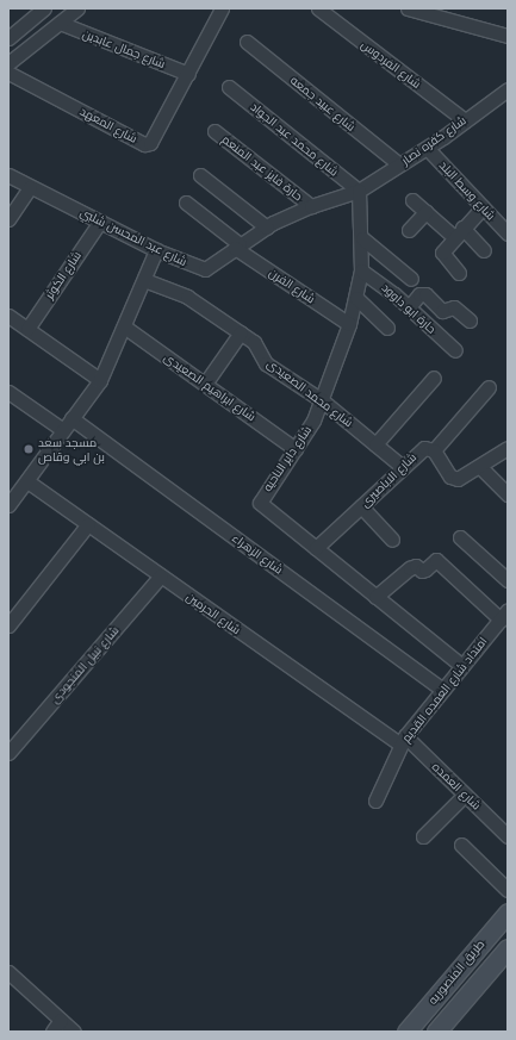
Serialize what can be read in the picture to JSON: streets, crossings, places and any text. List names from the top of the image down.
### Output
{
  "streets": {
    "main road": ["طريق المنصوريه"],
    "street": [
      "شارع جمال عابدين",
      "شارع الفردوس",
      "شارع عبيد جمعه",
      "شارع المعهد",
      "شارع محمد عبد الجواد",
      "شارع كفره نصار",
      "حارة فايز عبد المنعم",
      "شارع وسط البلد",
      "شارع عبد المحسن شلبي",
      "شارع الكوثر",
      "شارع الفرن",
      "حارة ابو داوود",
      "شارع ابراهيم الصعيدى",
      "شارع محمد الصعيدى",
      "شارع داير الناحيه",
      "شارع الاباصيرى",
      "شارع الزهراء",
      "شارع الحرمين",
      "شارع نبيل المنجودى",
      "امتداد شارع العمده القديم",
      "شارع العمده"
    ]
  },
  "crossings": [
    ["شارع جمال عابدين", "شارع المعهد"],
    ["شارع الفردوس", "شارع كفره نصار"],
    ["شارع عبيد جمعه", "شارع كفره نصار"],
    ["شارع محمد عبد الجواد", "شارع كفره نصار"],
    ["شارع محمد عبد الجواد", "شارع عبد المحسن شلبي"],
    ["شارع محمد عبد الجواد", "شارع داير الناحيه"],
    ["شارع كفره نصار", "شارع وسط البلد"],
    ["شارع كفره نصار", "شارع عبد المحسن شلبي"],
    ["شارع كفره نصار", "شارع داير الناحيه"],
    ["حارة فايز عبد المنعم", "شارع عبد المحسن شلبي"],
    ["شارع عبد المحسن شلبي", "شارع الكوثر"],
    ["شارع عبد المحسن شلبي", "شارع الفرن"],
    ["شارع عبد المحسن شلبي", "شارع داير الناحيه"],
    ["شارع الفرن", "شارع داير الناحيه"],
    ["حارة ابو داوود", "شارع داير الناحيه"],
    ["شارع ابراهيم الصعيدى", "شارع داير الناحيه"],
    ["شارع محمد الصعيدى", "شارع داير الناحيه"],
    ["شارع محمد الصعيدى", "شارع الاباصيرى"],
    ["شارع داير الناحيه", "شارع الاباصيرى"],
    ["شارع داير الناحيه", "امتداد شارع العمده القديم"],
    ["شارع الزهراء", "امتداد شارع العمده القديم"],
    ["شارع الحرمين", "شارع نبيل المنجودى"],
    ["شارع الحرمين", "امتداد شارع العمده القديم"],
    ["شارع الحرمين", "شارع العمده"],
    ["امتداد شارع العمده القديم", "شارع العمده"]
  ],
  "places": ["مسجد سعد بن ابي وقاص"]
}
